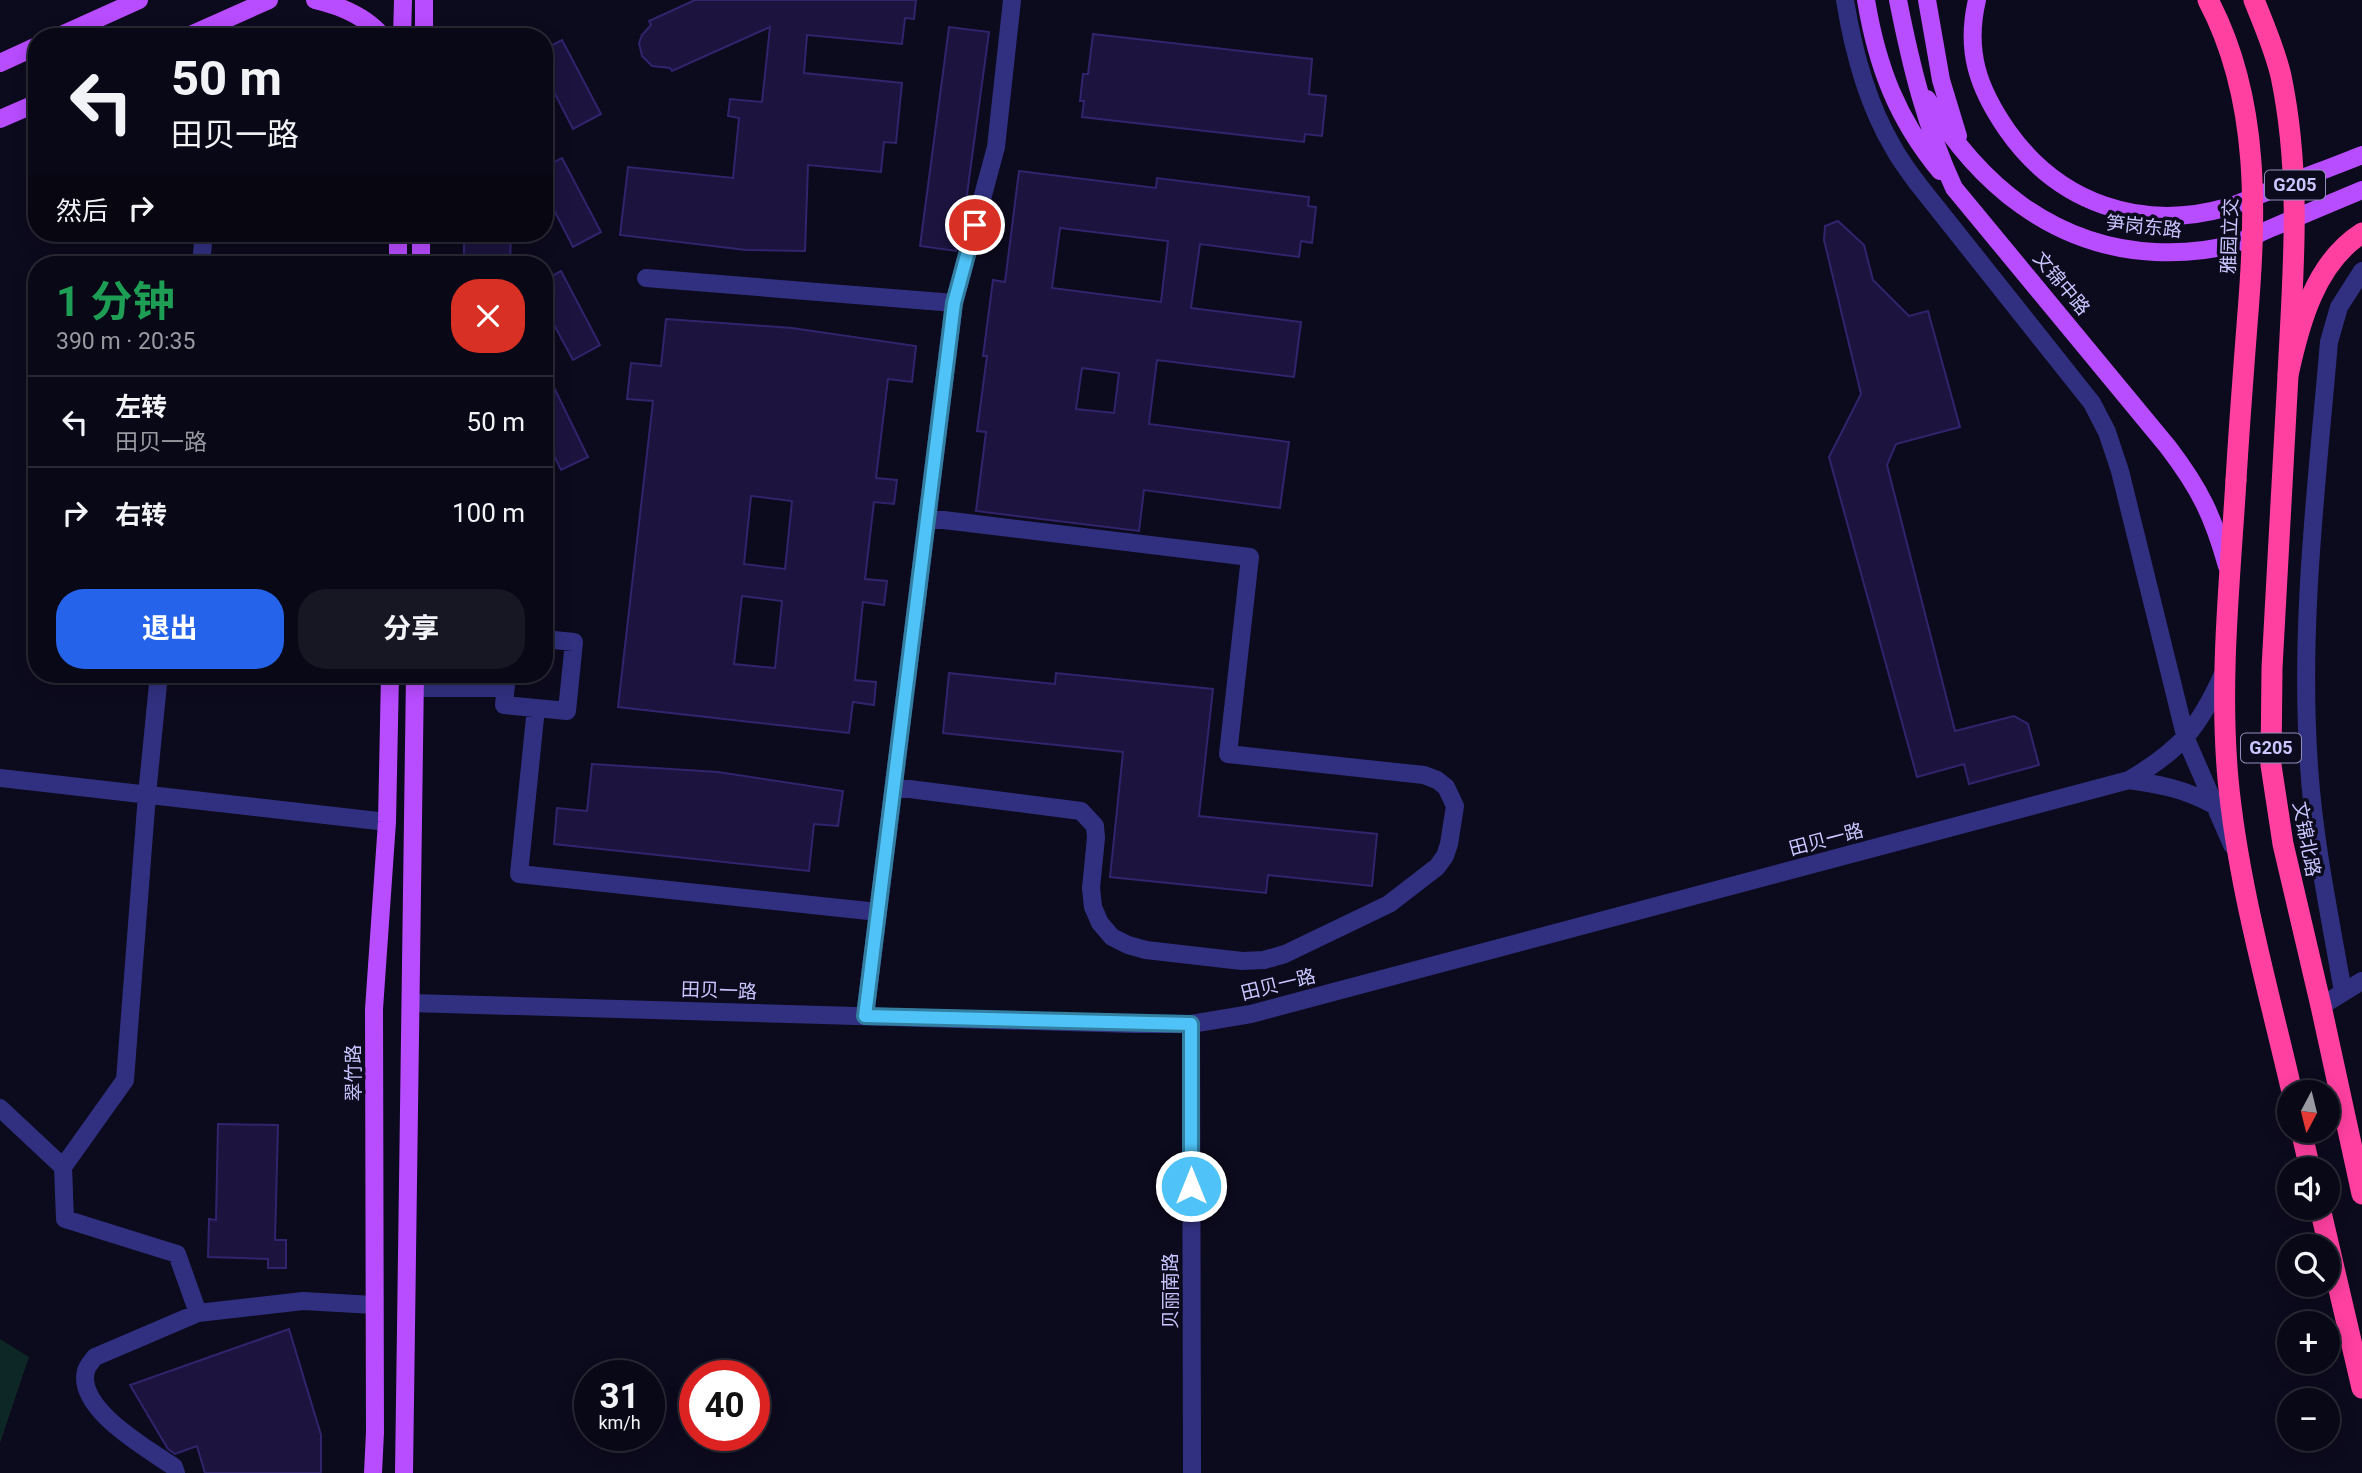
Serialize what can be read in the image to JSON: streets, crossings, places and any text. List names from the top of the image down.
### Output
{
  "streets": {
    "highway": ["G205", "雅园立交", "文锦北路"],
    "main road": ["笋岗东路", "文锦中路", "翠竹路"],
    "street": ["田贝一路", "贝丽南路"]
  },
  "crossings": [
    ["G205", "雅园立交"],
    ["G205", "文锦中路"],
    ["G205", "田贝一路"],
    ["G205", "文锦北路"],
    ["笋岗东路", "文锦中路"],
    ["雅园立交", "文锦中路"],
    ["田贝一路", "贝丽南路"]
  ],
  "north": "bottom",
  "page": {
    "turn": ["50 m", "田贝一路"],
    "then": "然后",
    "heading": ["1 分钟", "390 m · 20:35"],
    "list": [
      {
        "name": "左转",
        "note": "田贝一路",
        "value": "50 m"
      },
      {
        "name": "右转",
        "value": "100 m"
      }
    ],
    "buttons": ["退出", "分享"],
    "map_buttons": ["+", "−"],
    "speed": "31 km/h",
    "limit": "40"
  }
}
